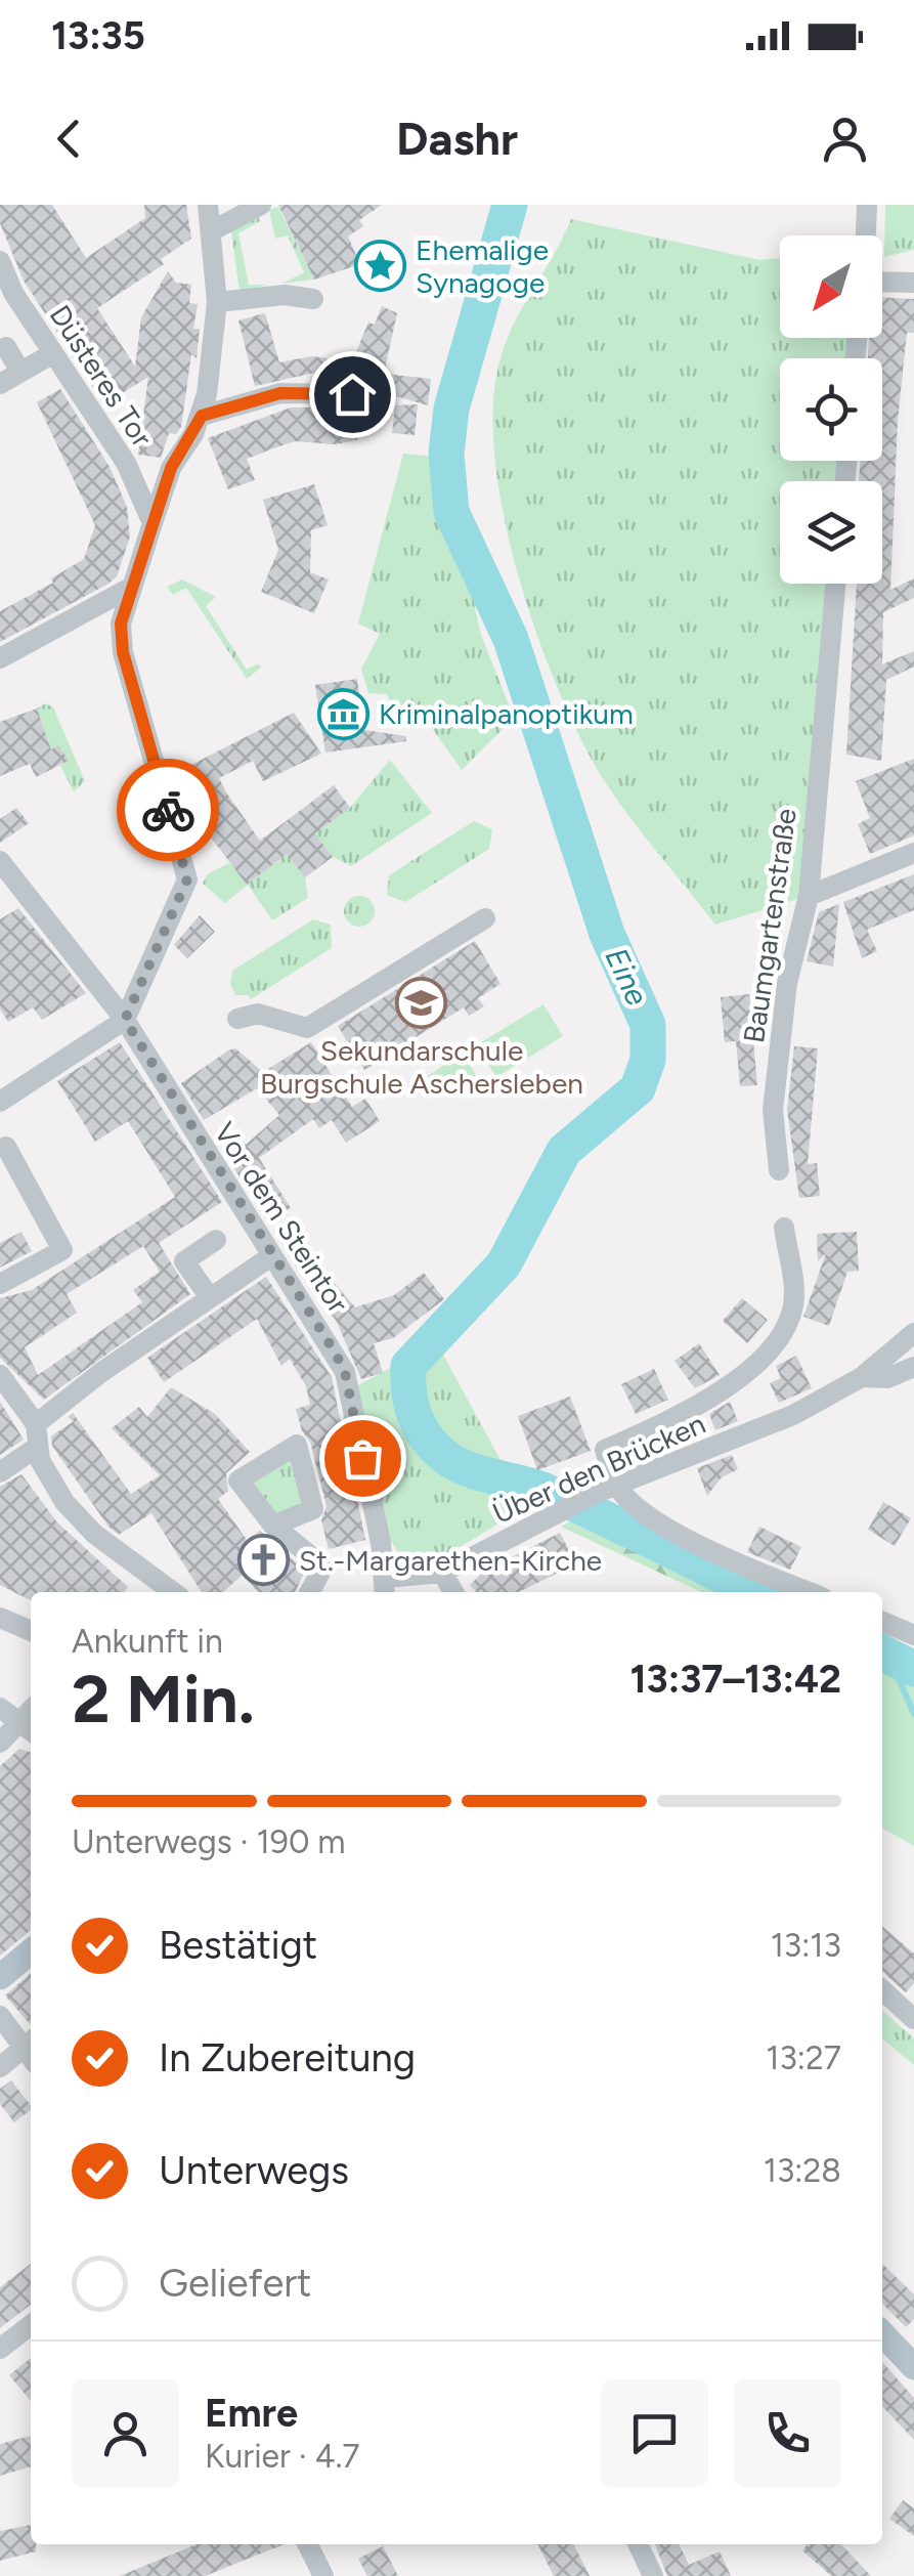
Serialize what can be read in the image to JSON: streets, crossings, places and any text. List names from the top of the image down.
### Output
{
  "streets": {
    "street": [
      "Düsteres Tor",
      "Baumgartenstraße",
      "Vor dem Steintor",
      "Über den Brücken"
    ]
  },
  "crossings": [
    ["Vor dem Steintor", "Über den Brücken"]
  ],
  "water": ["Eine"],
  "places": {
    "place": ["Ehemalige Synagoge"],
    "museum": ["Kriminalpanoptikum"],
    "school or university": ["Sekundarschule Burgschule Aschersleben"],
    "church": ["St.-Margarethen-Kirche"]
  },
  "north": "bottom left",
  "page": {
    "status": "13:35",
    "header": "Dashr",
    "heading": ["2 Min.", "Ankunft in", "13:37–13:42"],
    "panel": ["Emre", "Kurier · 4.7"],
    "bar": "Unterwegs · 190 m",
    "list": [
      ["Bestätigt", "13:13"],
      ["In Zubereitung", "13:27"],
      ["Unterwegs", "13:28"],
      "Geliefert"
    ]
  }
}
